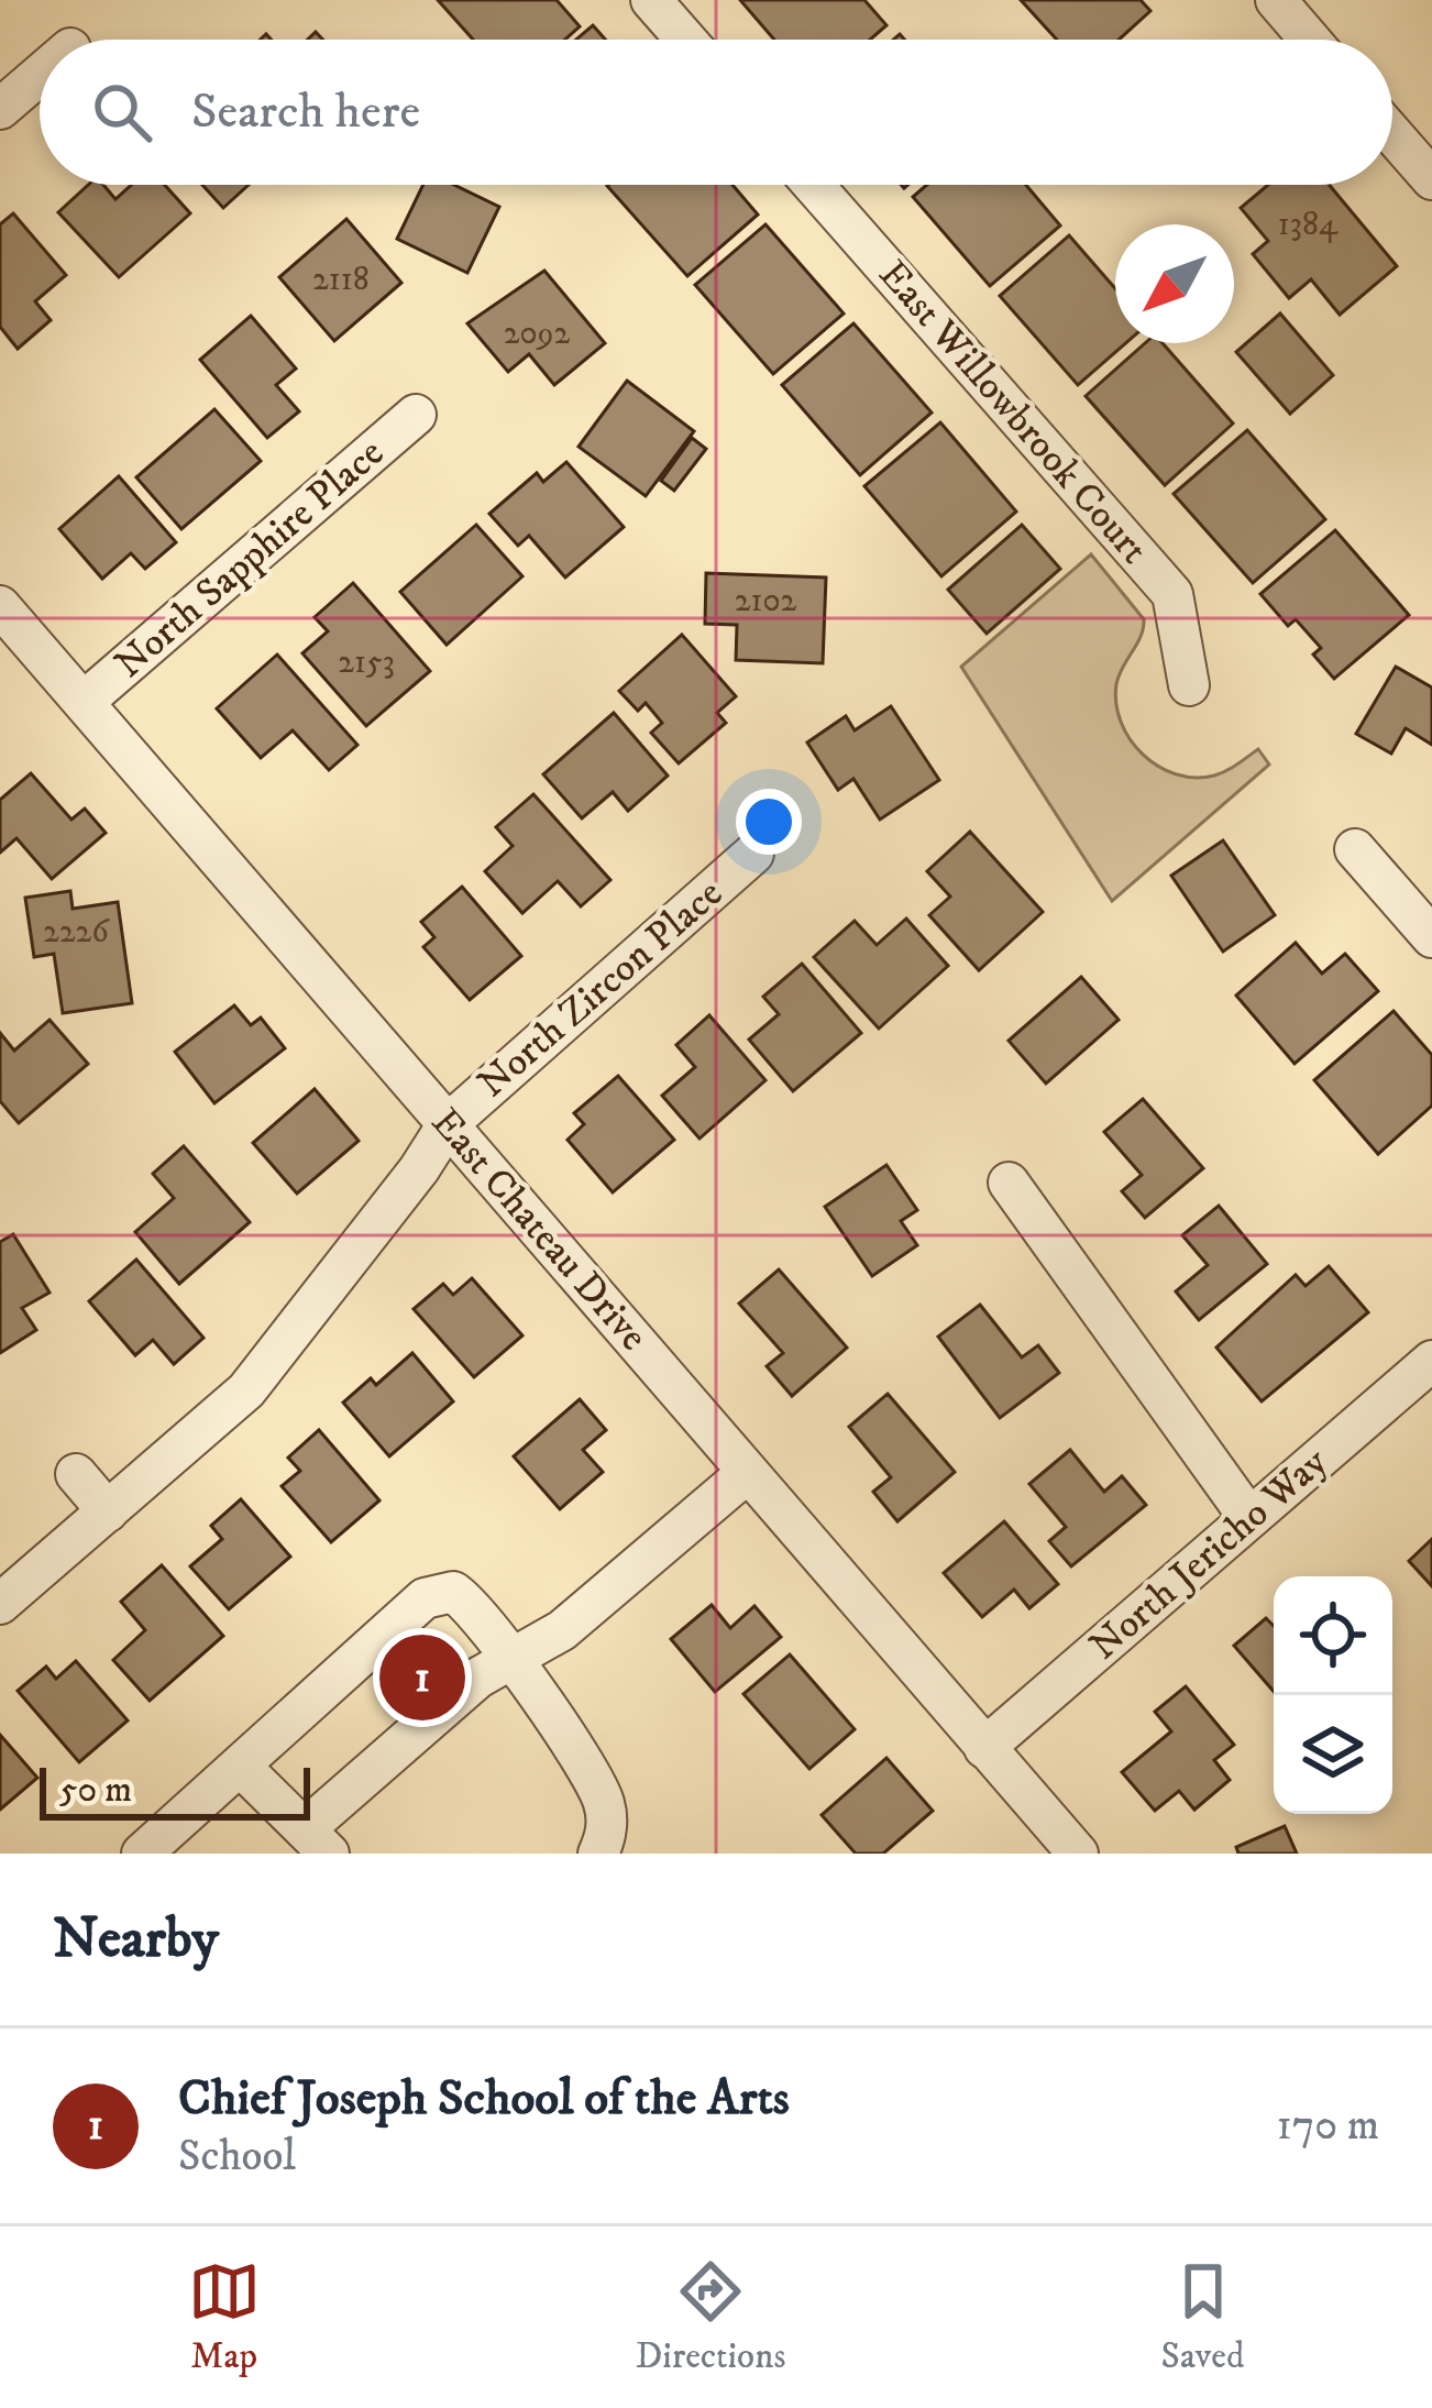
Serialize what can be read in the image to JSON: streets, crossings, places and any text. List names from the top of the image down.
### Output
{
  "streets": {
    "street": [
      "East Willowbrook Court",
      "North Sapphire Place",
      "North Zircon Place",
      "East Chateau Drive",
      "North Jericho Way"
    ]
  },
  "crossings": [
    ["North Sapphire Place", "East Chateau Drive"],
    ["North Zircon Place", "East Chateau Drive"],
    ["East Chateau Drive", "North Jericho Way"]
  ],
  "house_numbers": [
    "1384",
    "2118",
    "2092",
    "2102",
    "2153",
    "2226"
  ],
  "scale_bar": "50 m",
  "north": "bottom left",
  "page": {
    "search": "Search here",
    "pins": "1",
    "scale": "50 m",
    "heading": "Nearby",
    "list": [
      {
        "mark": "1",
        "name": "Chief Joseph School of the Arts",
        "note": "School",
        "value": "170 m"
      }
    ],
    "nav": ["Map", "Directions", "Saved"]
  }
}
